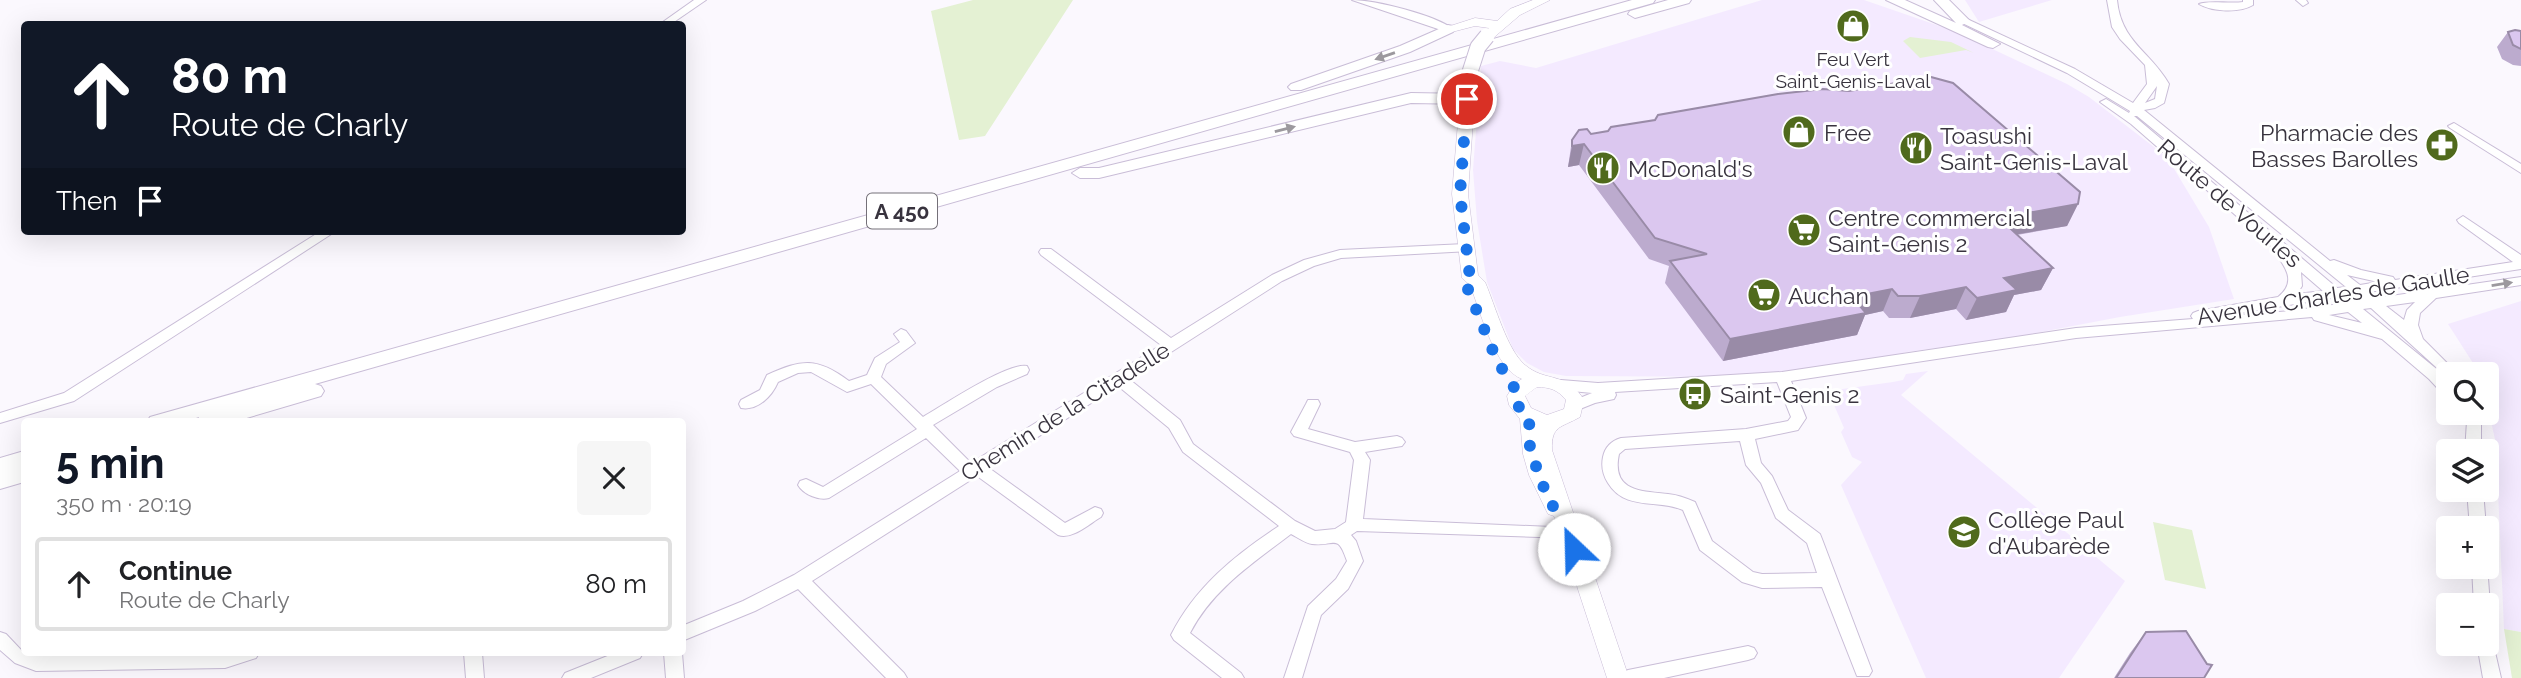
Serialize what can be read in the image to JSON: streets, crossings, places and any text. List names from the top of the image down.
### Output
{
  "streets": {
    "highway": ["A 450"],
    "street": ["Route de Vourles", "Avenue Charles de Gaulle", "Chemin de la Citadelle"]
  },
  "crossings": [
    ["Route de Vourles", "Avenue Charles de Gaulle"]
  ],
  "places": {
    "shop": ["Feu Vert Saint-Genis-Laval", "Free"],
    "pharmacy": ["Pharmacie des Basses Barolles"],
    "restaurant": ["Toasushi Saint-Genis-Laval", "McDonald's"],
    "supermarket": ["Centre commercial Saint-Genis 2", "Auchan"],
    "bus stop": ["Saint-Genis 2"],
    "school or university": ["Collège Paul d'Aubarède"]
  },
  "page": {
    "turn": ["80 m", "Route de Charly"],
    "then": "Then",
    "map_buttons": ["+", "−"],
    "heading": ["5 min", "350 m · 20:19"],
    "list": [
      {
        "name": "Continue",
        "note": "Route de Charly",
        "value": "80 m"
      }
    ]
  }
}
